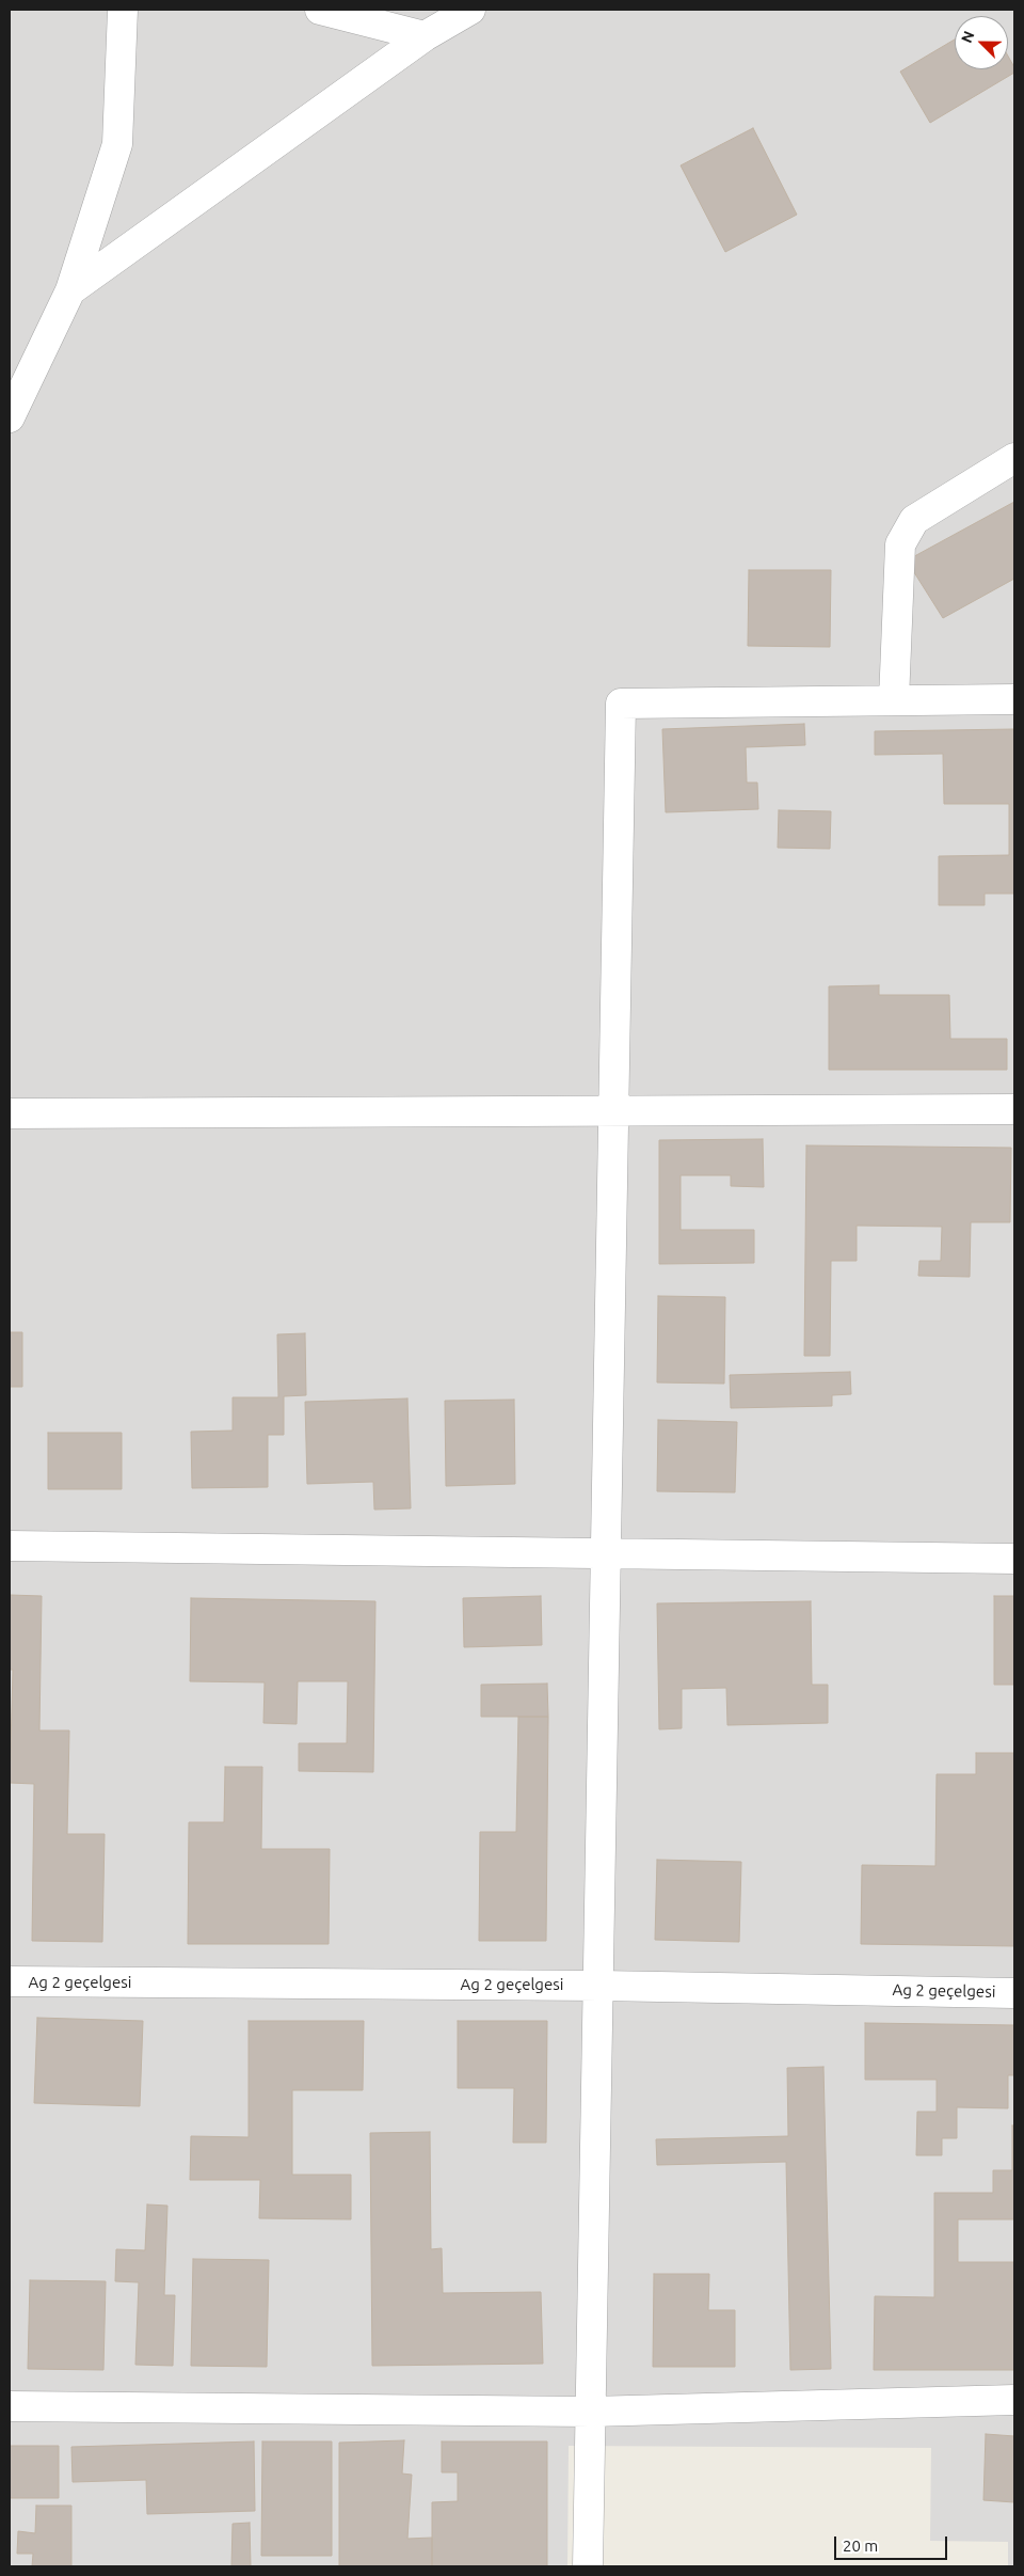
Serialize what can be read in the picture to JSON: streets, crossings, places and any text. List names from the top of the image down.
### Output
{
  "streets": {
    "street": ["Ag 2 geçelgesi"]
  },
  "scale_bar": "20 m",
  "north": "top left"
}
